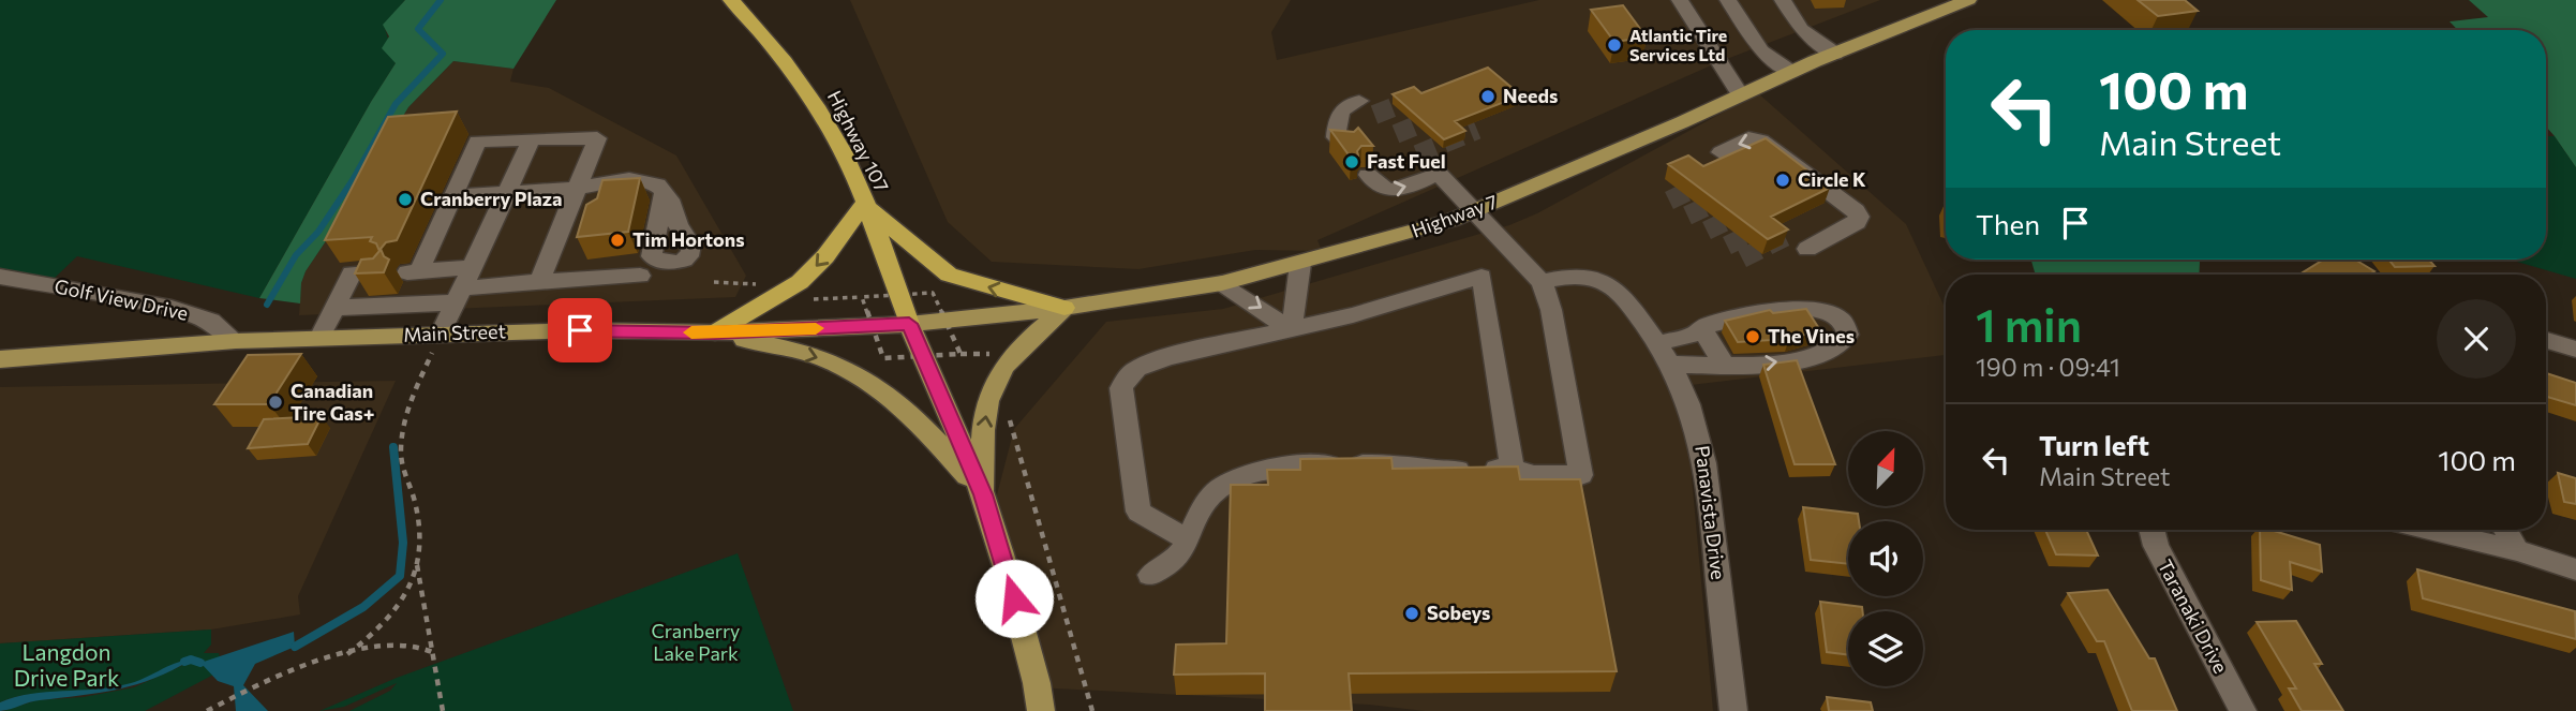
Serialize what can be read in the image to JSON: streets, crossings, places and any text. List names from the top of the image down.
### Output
{
  "streets": {
    "highway": ["Highway 107"],
    "main road": ["Highway 7", "Main Street"],
    "street": ["Golf View Drive", "Panavista Drive", "Taranaki Drive"]
  },
  "crossings": [
    ["Highway 107", "Highway 7"],
    ["Highway 107", "Main Street"],
    ["Highway 7", "Main Street"],
    ["Golf View Drive", "Main Street"]
  ],
  "parks": ["Cranberry Lake Park", "Langdon Drive Park"],
  "places": [
    "Atlantic Tire Services Ltd",
    "Needs",
    "Fast Fuel",
    "Circle K",
    "Cranberry Plaza",
    "Tim Hortons",
    "The Vines",
    "Canadian Tire Gas+",
    "Sobeys"
  ],
  "north": "top right",
  "page": {
    "turn": ["100 m", "Main Street"],
    "then": "Then",
    "heading": ["1 min", "190 m · 09:41"],
    "list": [
      {
        "name": "Turn left",
        "note": "Main Street",
        "value": "100 m"
      }
    ]
  }
}
